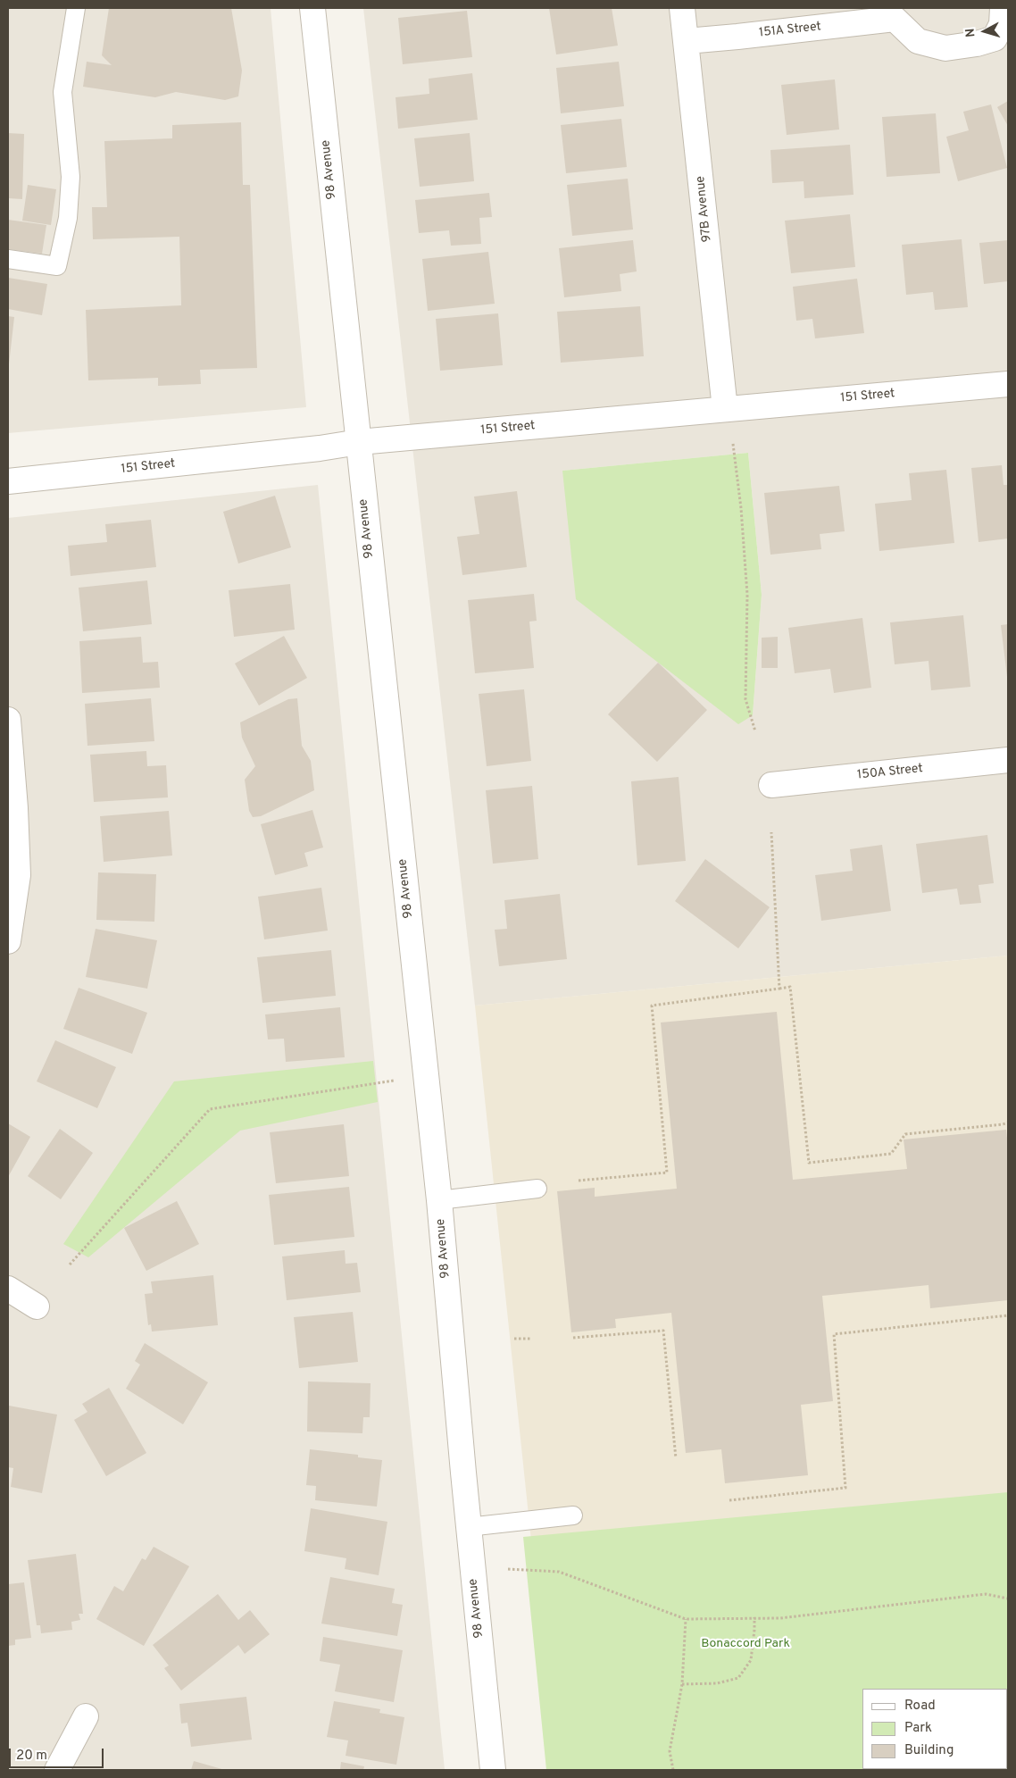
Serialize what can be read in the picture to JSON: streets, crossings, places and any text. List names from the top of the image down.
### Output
{
  "streets": {
    "street": [
      "151A Street",
      "98 Avenue",
      "97B Avenue",
      "151 Street",
      "150A Street"
    ]
  },
  "crossings": [
    ["151A Street", "97B Avenue"],
    ["98 Avenue", "151 Street"],
    ["97B Avenue", "151 Street"]
  ],
  "parks": ["Bonaccord Park"],
  "legend": ["Road", "Park", "Building"],
  "scale_bar": "20 m",
  "north": "left"
}
